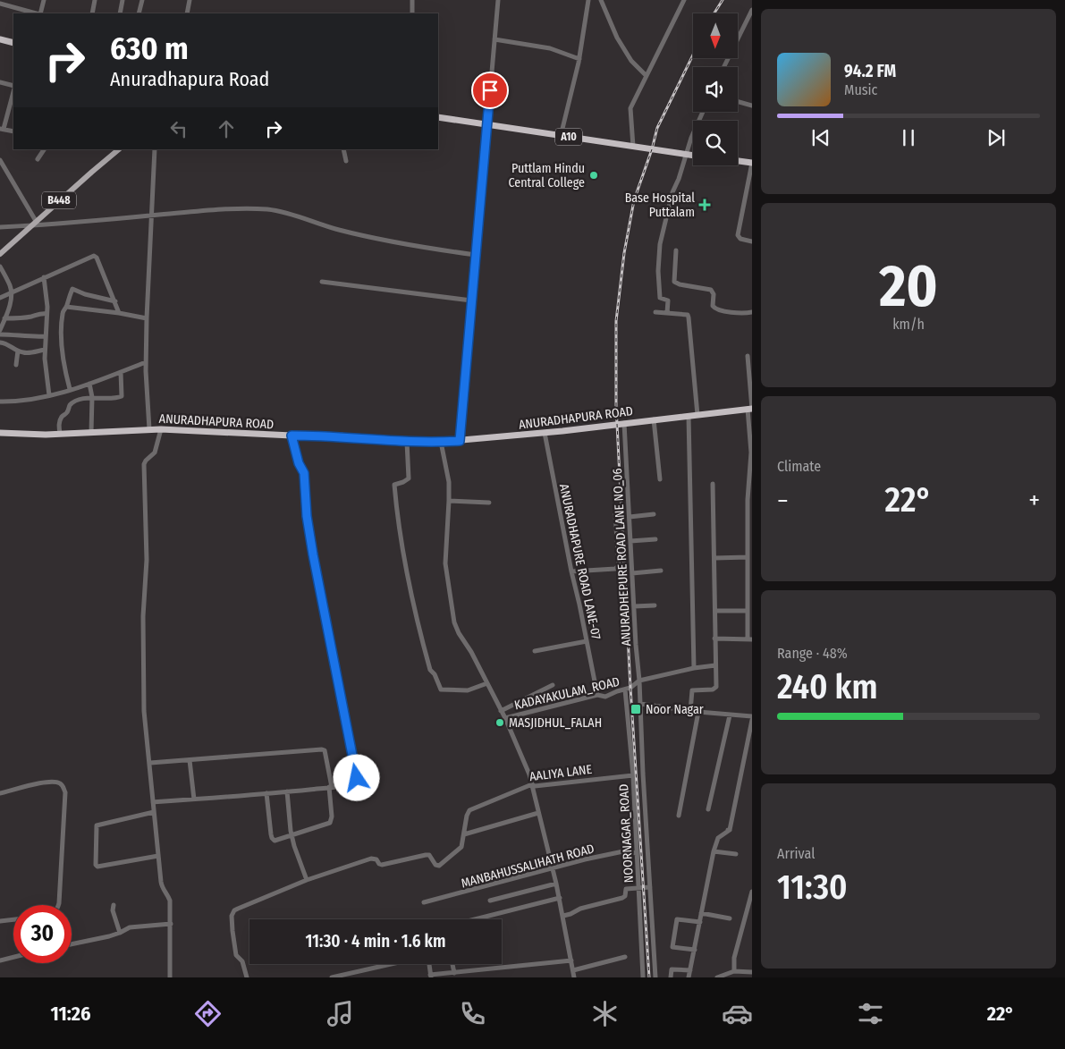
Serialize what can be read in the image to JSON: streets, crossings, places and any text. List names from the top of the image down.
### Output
{
  "streets": {
    "highway": ["A10", "ANURADHAPURA ROAD"],
    "main road": ["B448"],
    "street": [
      "ANURADHEPURE ROAD LANE NO_06",
      "ANURADHAPURE ROAD LANE-07",
      "KADAYAKULAM_ROAD",
      "AALIYA LANE",
      "NOORNAGAR_ROAD",
      "MANBAHUSSALIHATH ROAD"
    ]
  },
  "crossings": [
    ["ANURADHAPURA ROAD", "ANURADHEPURE ROAD LANE NO_06"],
    ["ANURADHAPURA ROAD", "ANURADHAPURE ROAD LANE-07"],
    ["ANURADHEPURE ROAD LANE NO_06", "KADAYAKULAM_ROAD"],
    ["ANURADHAPURE ROAD LANE-07", "KADAYAKULAM_ROAD"],
    ["KADAYAKULAM_ROAD", "NOORNAGAR_ROAD"],
    ["AALIYA LANE", "NOORNAGAR_ROAD"],
    ["NOORNAGAR_ROAD", "MANBAHUSSALIHATH ROAD"]
  ],
  "places": {
    "other": ["Puttlam Hindu Central College", "MASJIDHUL_FALAH"],
    "health": ["Base Hospital Puttalam"],
    "transit": ["Noor Nagar"]
  },
  "north": "bottom",
  "page": {
    "turn": ["630 m", "Anuradhapura Road"],
    "song": ["94.2 FM", "Music"],
    "tile": [
      ["20", "km/h"],
      "Climate",
      ["Range · 48%", "240 km"],
      ["Arrival", "11:30"]
    ],
    "heat": ["−", "22°", "+"],
    "limit": "30",
    "trip": "11:30 · 4 min · 1.6 km",
    "tabs": ["11:26", "22°"]
  }
}
